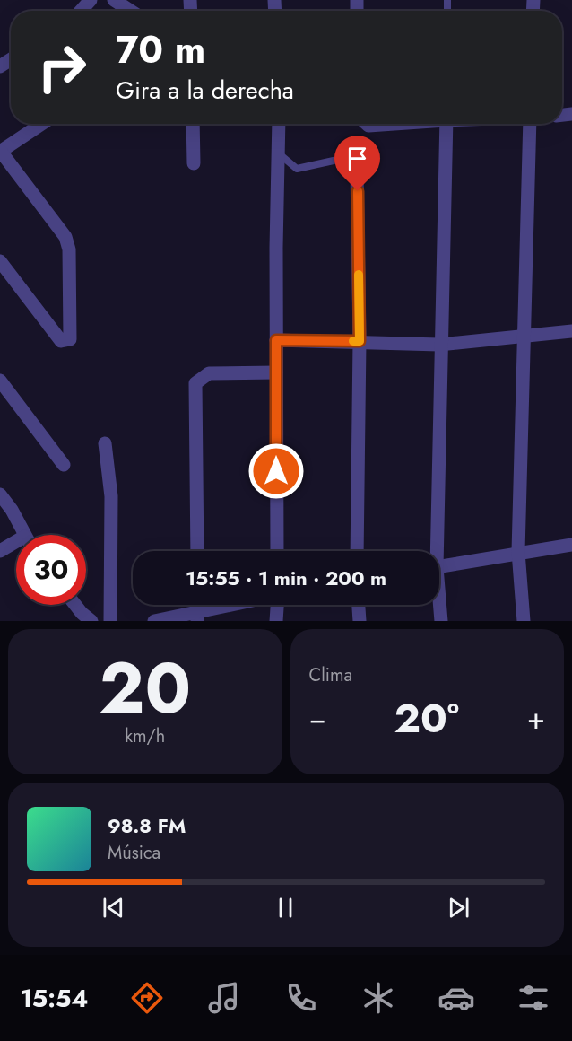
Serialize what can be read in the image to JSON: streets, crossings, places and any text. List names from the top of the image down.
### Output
{
  "page": {
    "turn": ["70 m", "Gira a la derecha"],
    "limit": "30",
    "trip": "15:55 · 1 min · 200 m",
    "tile": [
      ["20", "km/h"],
      "Clima"
    ],
    "heat": ["−", "20°", "+"],
    "song": ["98.8 FM", "Música"],
    "tabs": "15:54"
  }
}
